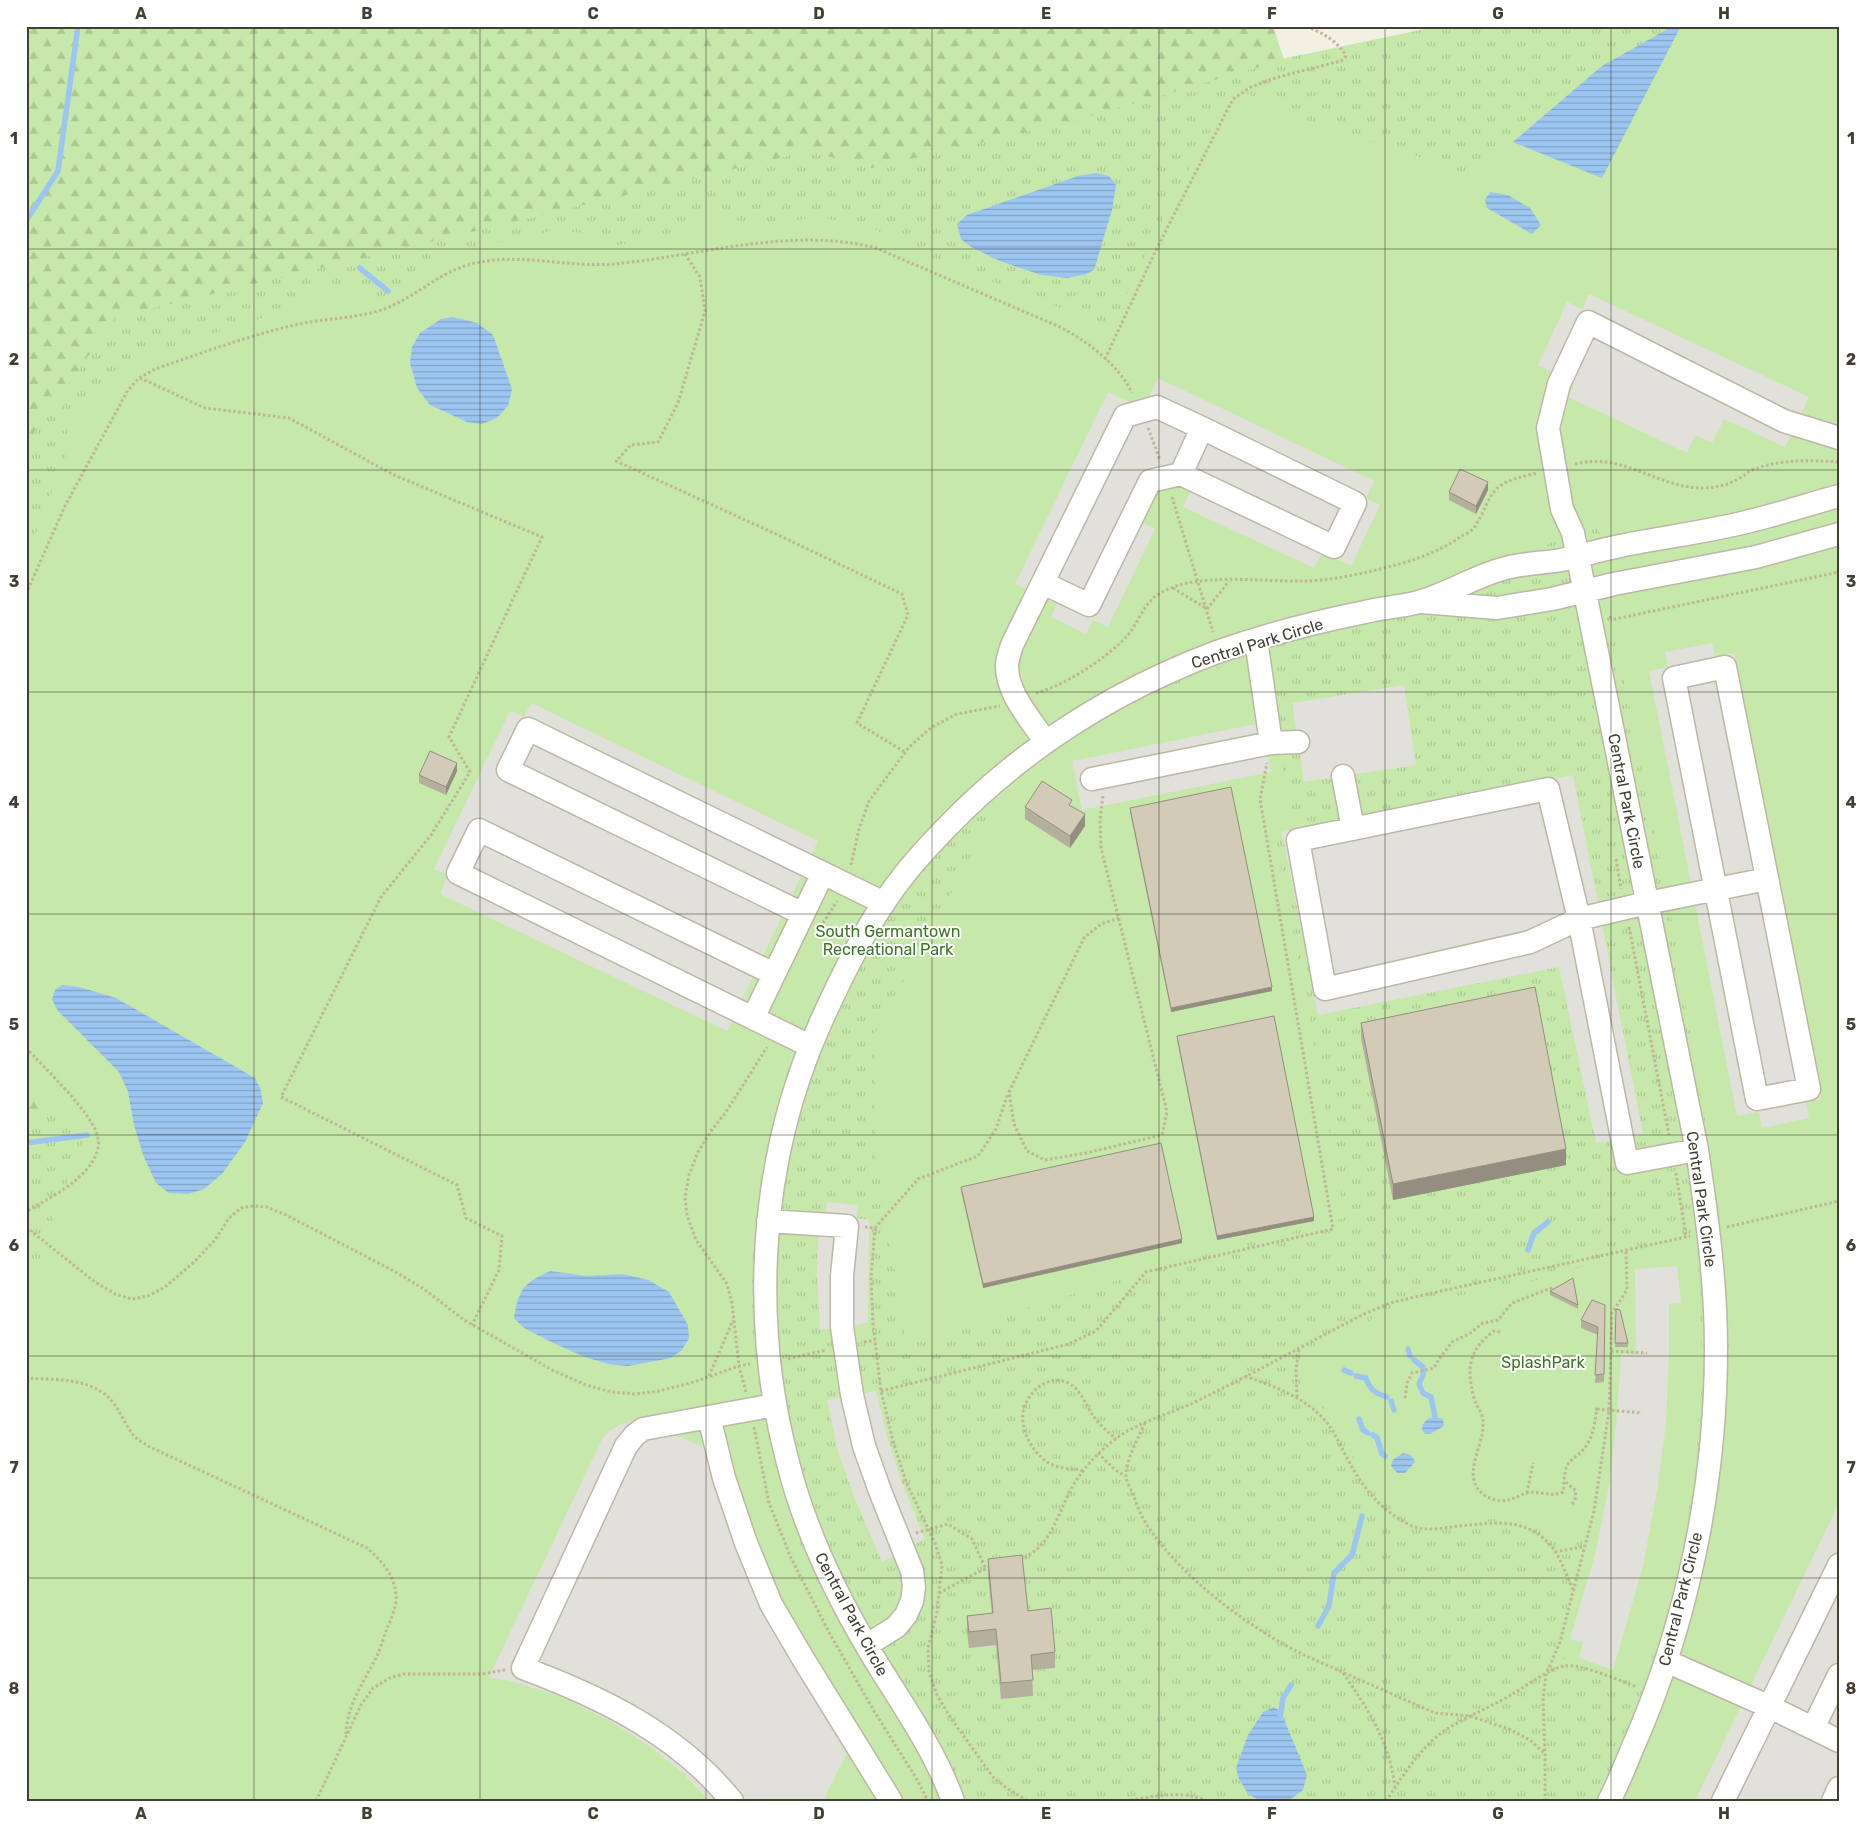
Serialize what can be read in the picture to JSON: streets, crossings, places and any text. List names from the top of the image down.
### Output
{
  "streets": {
    "street": ["Central Park Circle"]
  },
  "parks": ["South Germantown Recreational Park", "SplashPark"],
  "grid": {
    "columns": [
      "A",
      "B",
      "C",
      "D",
      "E",
      "F",
      "G",
      "H"
    ],
    "rows": [
      "1",
      "2",
      "3",
      "4",
      "5",
      "6",
      "7",
      "8"
    ]
  }
}
